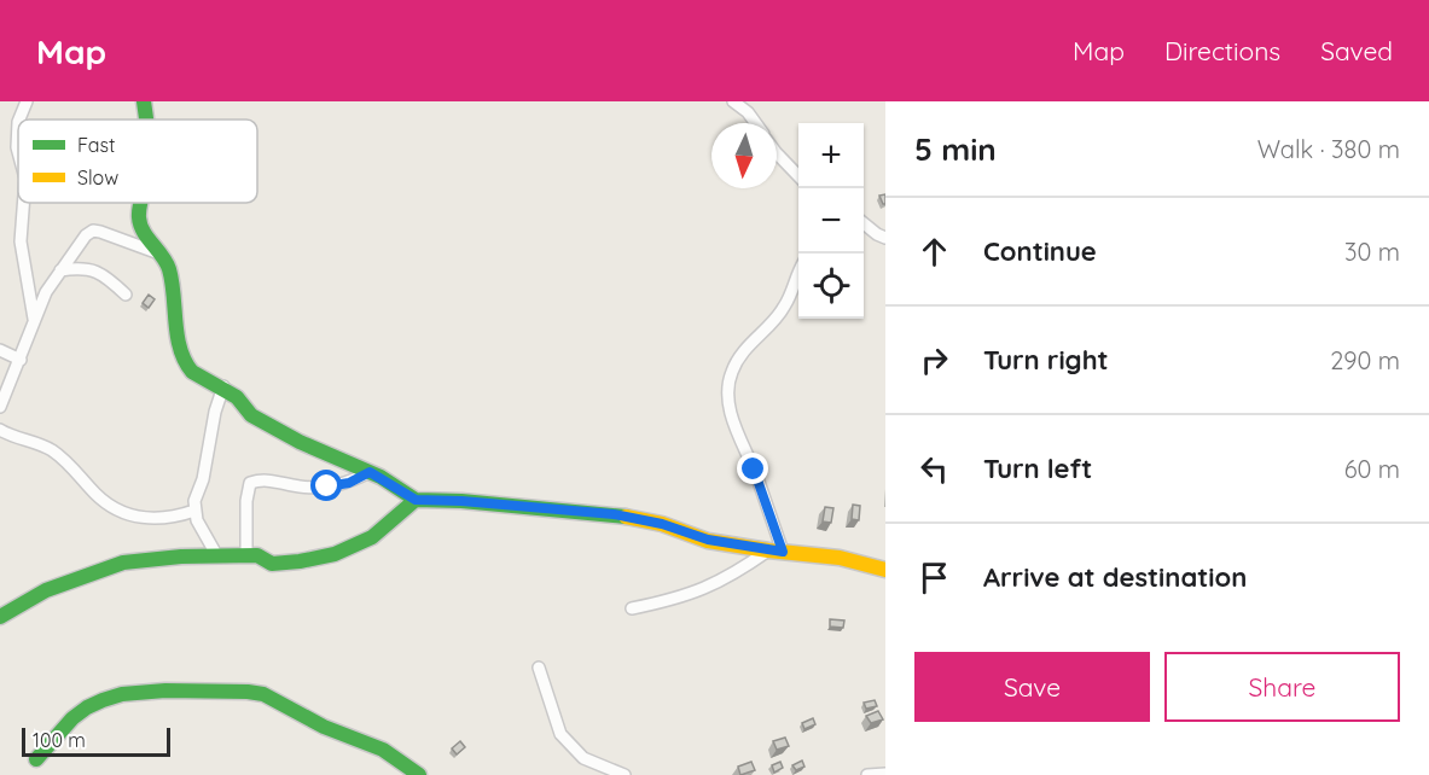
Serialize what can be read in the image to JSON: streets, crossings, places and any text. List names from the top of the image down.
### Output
{
  "legend": ["Fast", "Slow"],
  "scale_bar": "100 m",
  "north": "bottom",
  "page": {
    "header": "Map",
    "nav": ["Map", "Directions", "Saved"],
    "heading": ["5 min", "Walk · 380 m"],
    "map_buttons": ["+", "−"],
    "list": [
      ["Continue", "30 m"],
      ["Turn right", "290 m"],
      ["Turn left", "60 m"],
      "Arrive at destination"
    ],
    "buttons": ["Save", "Share"],
    "scale": "100 m"
  }
}
